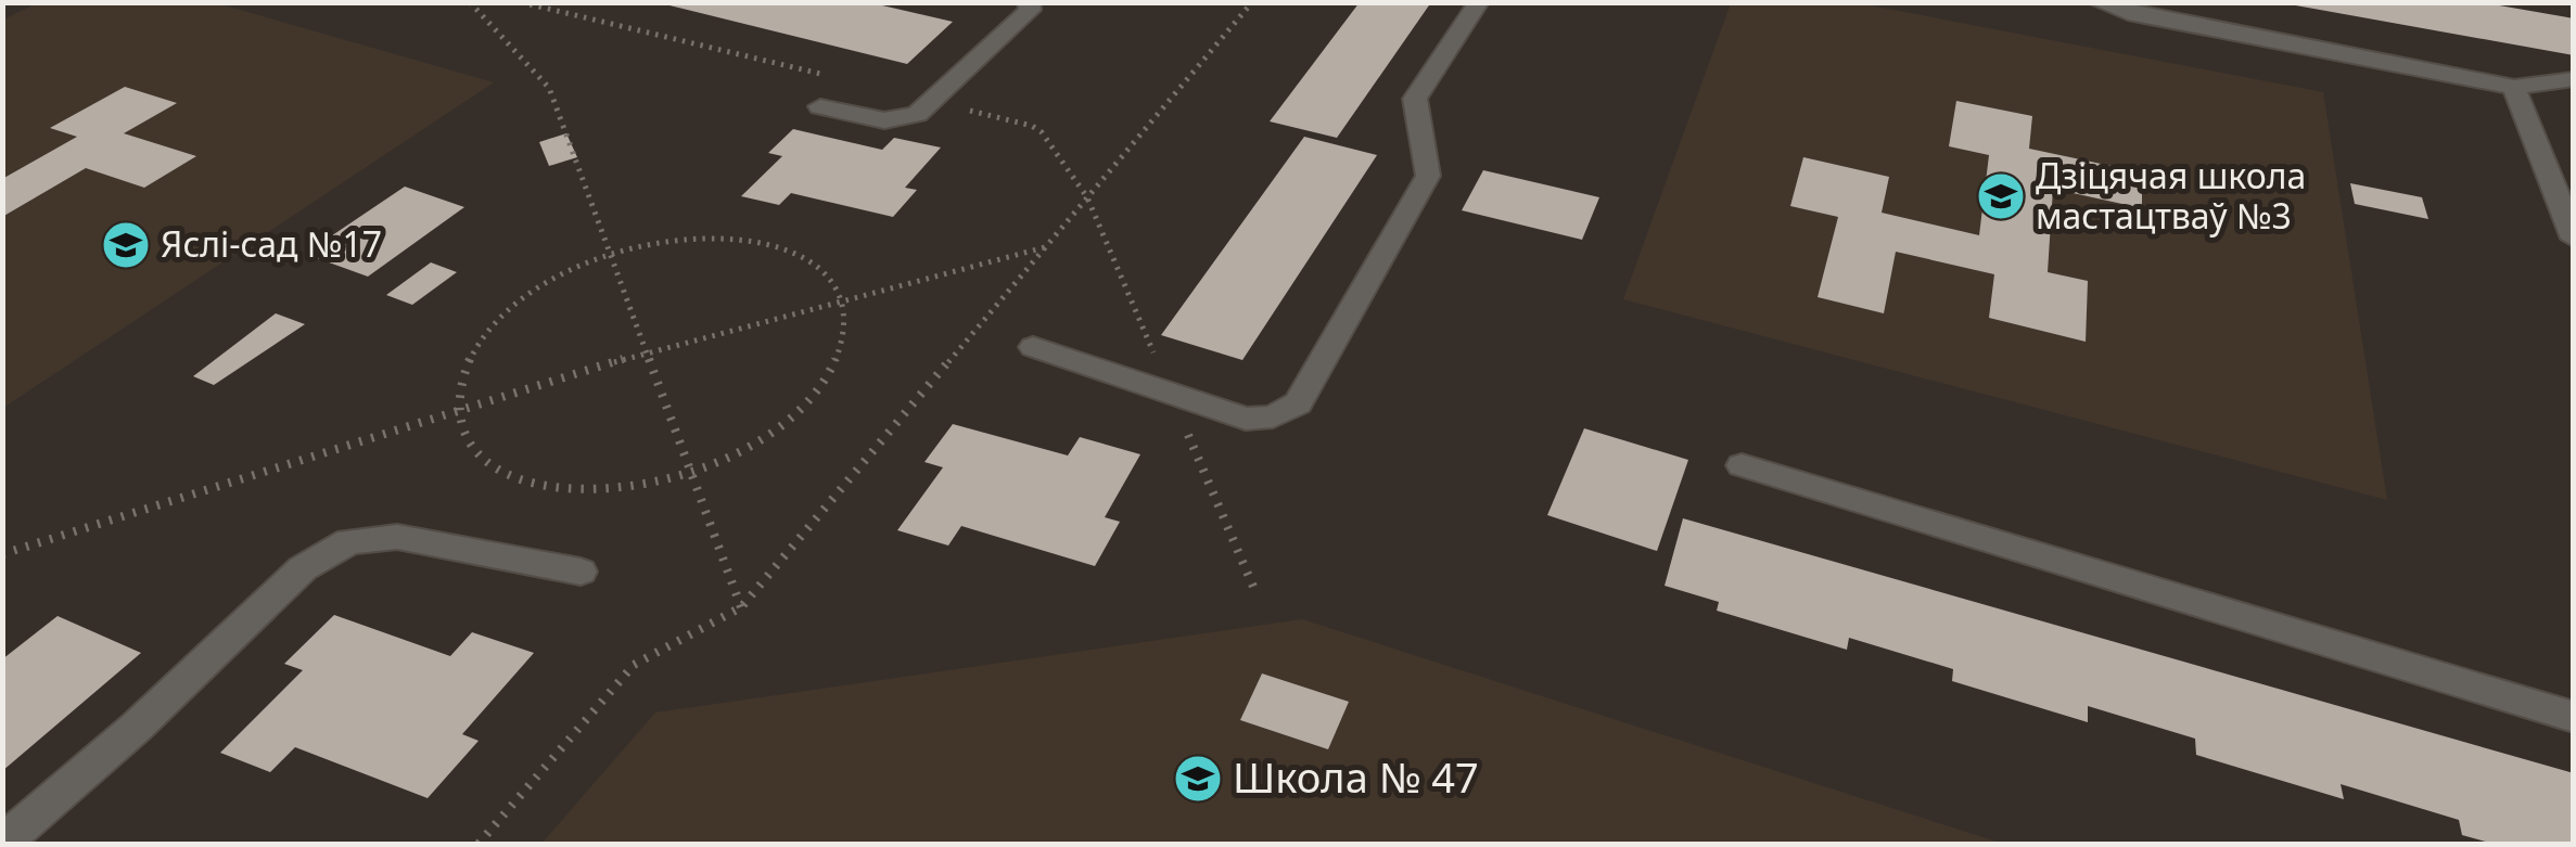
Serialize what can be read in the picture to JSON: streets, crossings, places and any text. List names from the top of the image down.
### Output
{
  "places": {
    "school or university": ["Дзіцячая школа мастацтваў №3", "Яслі-сад №17", "Школа № 47"]
  }
}
